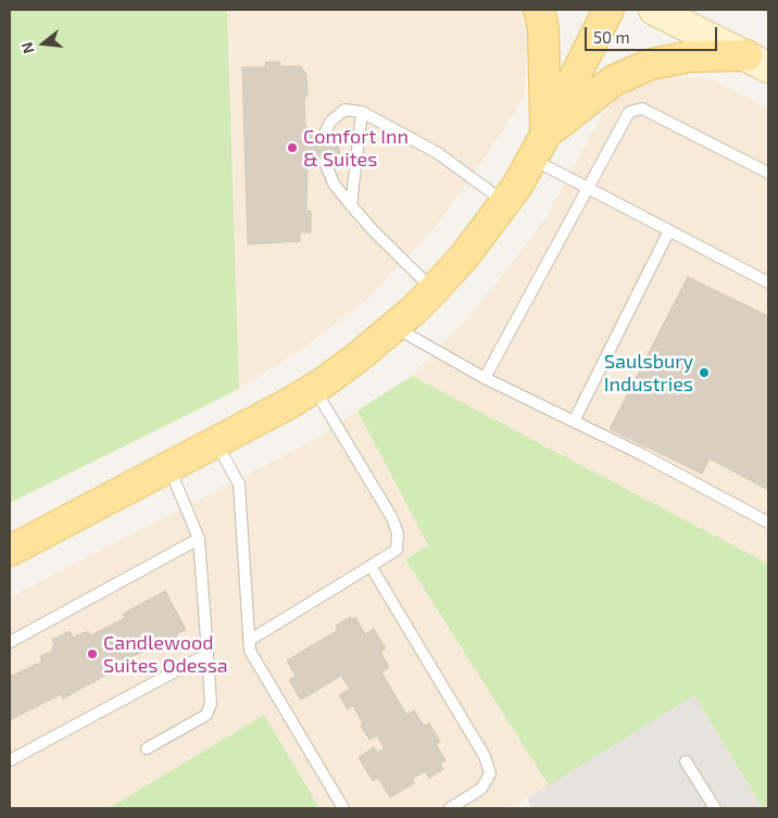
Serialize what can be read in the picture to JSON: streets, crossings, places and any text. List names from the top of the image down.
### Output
{
  "places": ["Comfort Inn & Suites", "Saulsbury Industries", "Candlewood Suites Odessa"],
  "scale_bar": "50 m",
  "north": "left"
}
